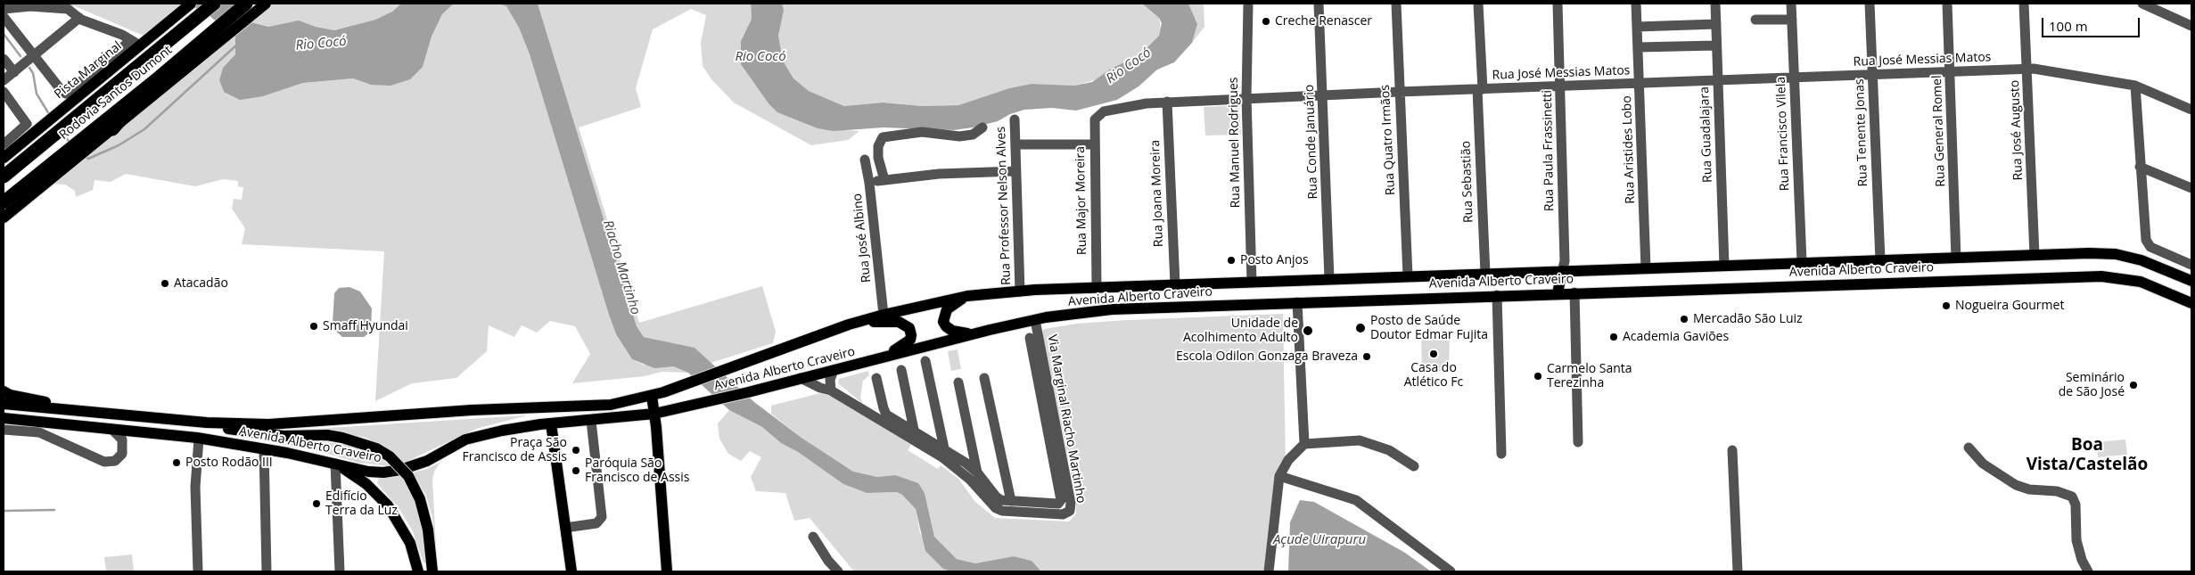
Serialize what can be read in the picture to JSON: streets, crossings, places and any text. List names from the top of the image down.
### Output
{
  "streets": {
    "highway": ["Rodovia Santos Dumont"],
    "main road": ["Pista Marginal", "Avenida Alberto Craveiro"],
    "street": [
      "Rua José Messias Matos",
      "Rua José Augusto",
      "Rua General Romel",
      "Rua Tenente Jonas",
      "Rua Francisco Vilela",
      "Rua Guadalajara",
      "Rua Quatro Irmãos",
      "Rua Conde Januário",
      "Rua Manuel Rodrigues",
      "Rua Aristides Lobo",
      "Rua Paula Frassinetti",
      "Rua Sebastião",
      "Rua Joana Moreira",
      "Rua Major Moreira",
      "Rua Professor Nelson Alves",
      "Rua José Albino",
      "Via Marginal Riacho Martinho"
    ]
  },
  "crossings": [
    ["Rua José Messias Matos", "Rua José Augusto"],
    ["Rua José Messias Matos", "Rua General Romel"],
    ["Rua José Messias Matos", "Rua Tenente Jonas"],
    ["Rua José Messias Matos", "Rua Francisco Vilela"],
    ["Rua José Messias Matos", "Rua Guadalajara"],
    ["Rua José Messias Matos", "Rua Quatro Irmãos"],
    ["Rua José Messias Matos", "Rua Conde Januário"],
    ["Rua José Messias Matos", "Rua Manuel Rodrigues"],
    ["Rua José Messias Matos", "Rua Aristides Lobo"],
    ["Rua José Messias Matos", "Rua Paula Frassinetti"],
    ["Rua José Messias Matos", "Rua Sebastião"],
    ["Rua José Messias Matos", "Rua Joana Moreira"],
    ["Rua José Messias Matos", "Rua Major Moreira"],
    ["Rua José Augusto", "Avenida Alberto Craveiro"],
    ["Rua General Romel", "Avenida Alberto Craveiro"],
    ["Rua Tenente Jonas", "Avenida Alberto Craveiro"],
    ["Rua Francisco Vilela", "Avenida Alberto Craveiro"],
    ["Rua Guadalajara", "Avenida Alberto Craveiro"],
    ["Rua Quatro Irmãos", "Avenida Alberto Craveiro"],
    ["Rua Conde Januário", "Avenida Alberto Craveiro"],
    ["Rua Manuel Rodrigues", "Avenida Alberto Craveiro"],
    ["Rua Aristides Lobo", "Avenida Alberto Craveiro"],
    ["Rua Paula Frassinetti", "Avenida Alberto Craveiro"],
    ["Rua Sebastião", "Avenida Alberto Craveiro"],
    ["Rua Joana Moreira", "Avenida Alberto Craveiro"],
    ["Rua Major Moreira", "Avenida Alberto Craveiro"],
    ["Rua Professor Nelson Alves", "Avenida Alberto Craveiro"],
    ["Rua José Albino", "Avenida Alberto Craveiro"],
    ["Avenida Alberto Craveiro", "Via Marginal Riacho Martinho"]
  ],
  "districts": ["Boa Vista/Castelão"],
  "water": ["Rio Cocó", "Riacho Martinho", "Açude Uirapuru"],
  "places": [
    "Creche Renascer",
    "Posto Anjos",
    "Atacadão",
    "Nogueira Gourmet",
    "Mercadão São Luiz",
    "Smaff Hyundai",
    "Posto de Saúde Doutor Edmar Fujita",
    "Unidade de Acolhimento Adulto",
    "Academia Gaviões",
    "Casa do Atlético Fc",
    "Escola Odilon Gonzaga Braveza",
    "Carmelo Santa Terezinha",
    "Seminário de São José",
    "Praça São Francisco de Assis",
    "Posto Rodão III",
    "Paróquia São Francisco de Assis",
    "Edifício Terra da Luz"
  ],
  "scale_bar": "100 m"
}
